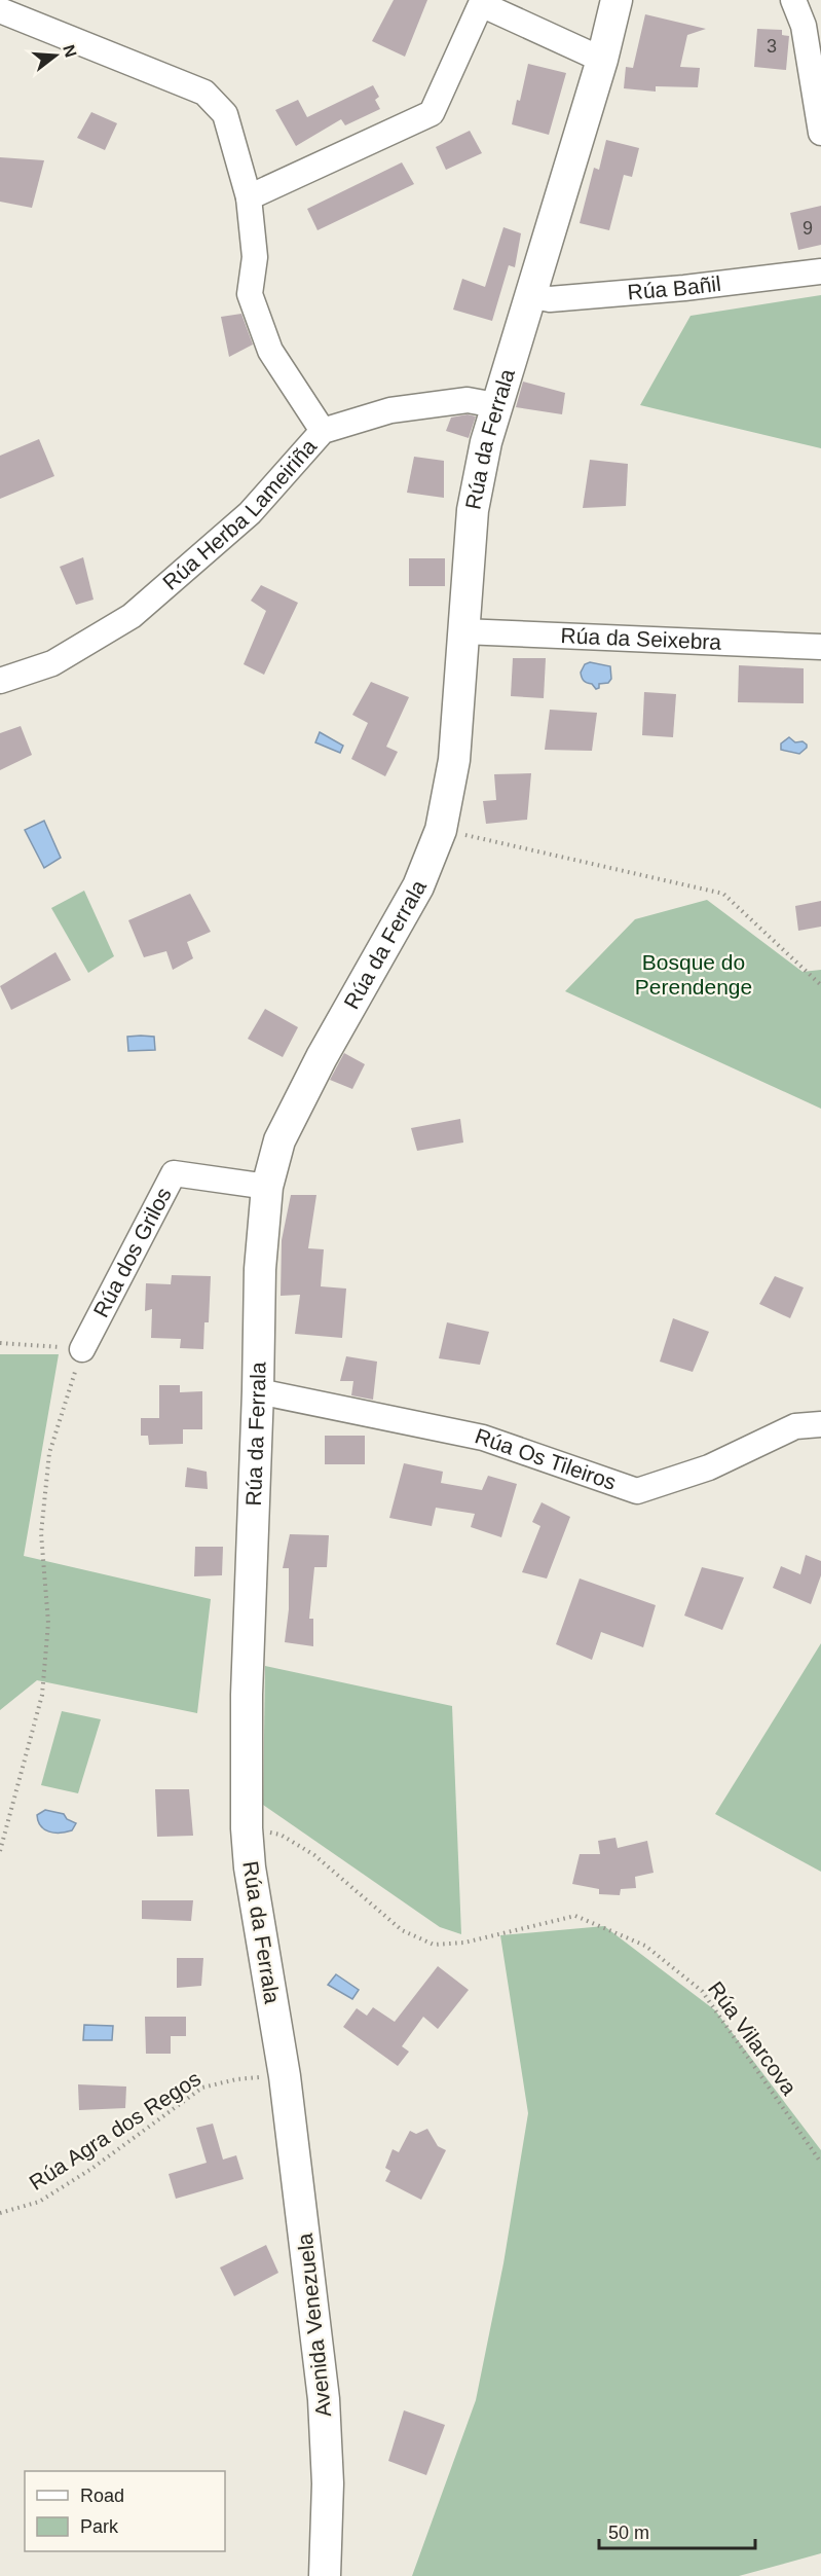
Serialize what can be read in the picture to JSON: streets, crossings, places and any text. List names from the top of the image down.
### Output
{
  "streets": {
    "street": [
      "Rúa Bañil",
      "Rúa da Ferrala",
      "Rúa Herba Lameiriña",
      "Rúa da Seixebra",
      "Rúa dos Grilos",
      "Rúa Os Tileiros",
      "Avenida Venezuela"
    ],
    "path": ["Rúa Vilarcova", "Rúa Agra dos Regos"]
  },
  "crossings": [
    ["Rúa Bañil", "Rúa da Ferrala"],
    ["Rúa da Ferrala", "Rúa Herba Lameiriña"],
    ["Rúa da Ferrala", "Rúa da Seixebra"],
    ["Rúa da Ferrala", "Rúa dos Grilos"],
    ["Rúa da Ferrala", "Rúa Os Tileiros"],
    ["Rúa da Ferrala", "Rúa Vilarcova"],
    ["Rúa da Ferrala", "Rúa Agra dos Regos"],
    ["Rúa da Ferrala", "Avenida Venezuela"],
    ["Rúa Agra dos Regos", "Avenida Venezuela"]
  ],
  "parks": ["Bosque do Perendenge"],
  "house_numbers": ["3", "9"],
  "legend": ["Road", "Park"],
  "scale_bar": "50 m",
  "north": "right"
}
